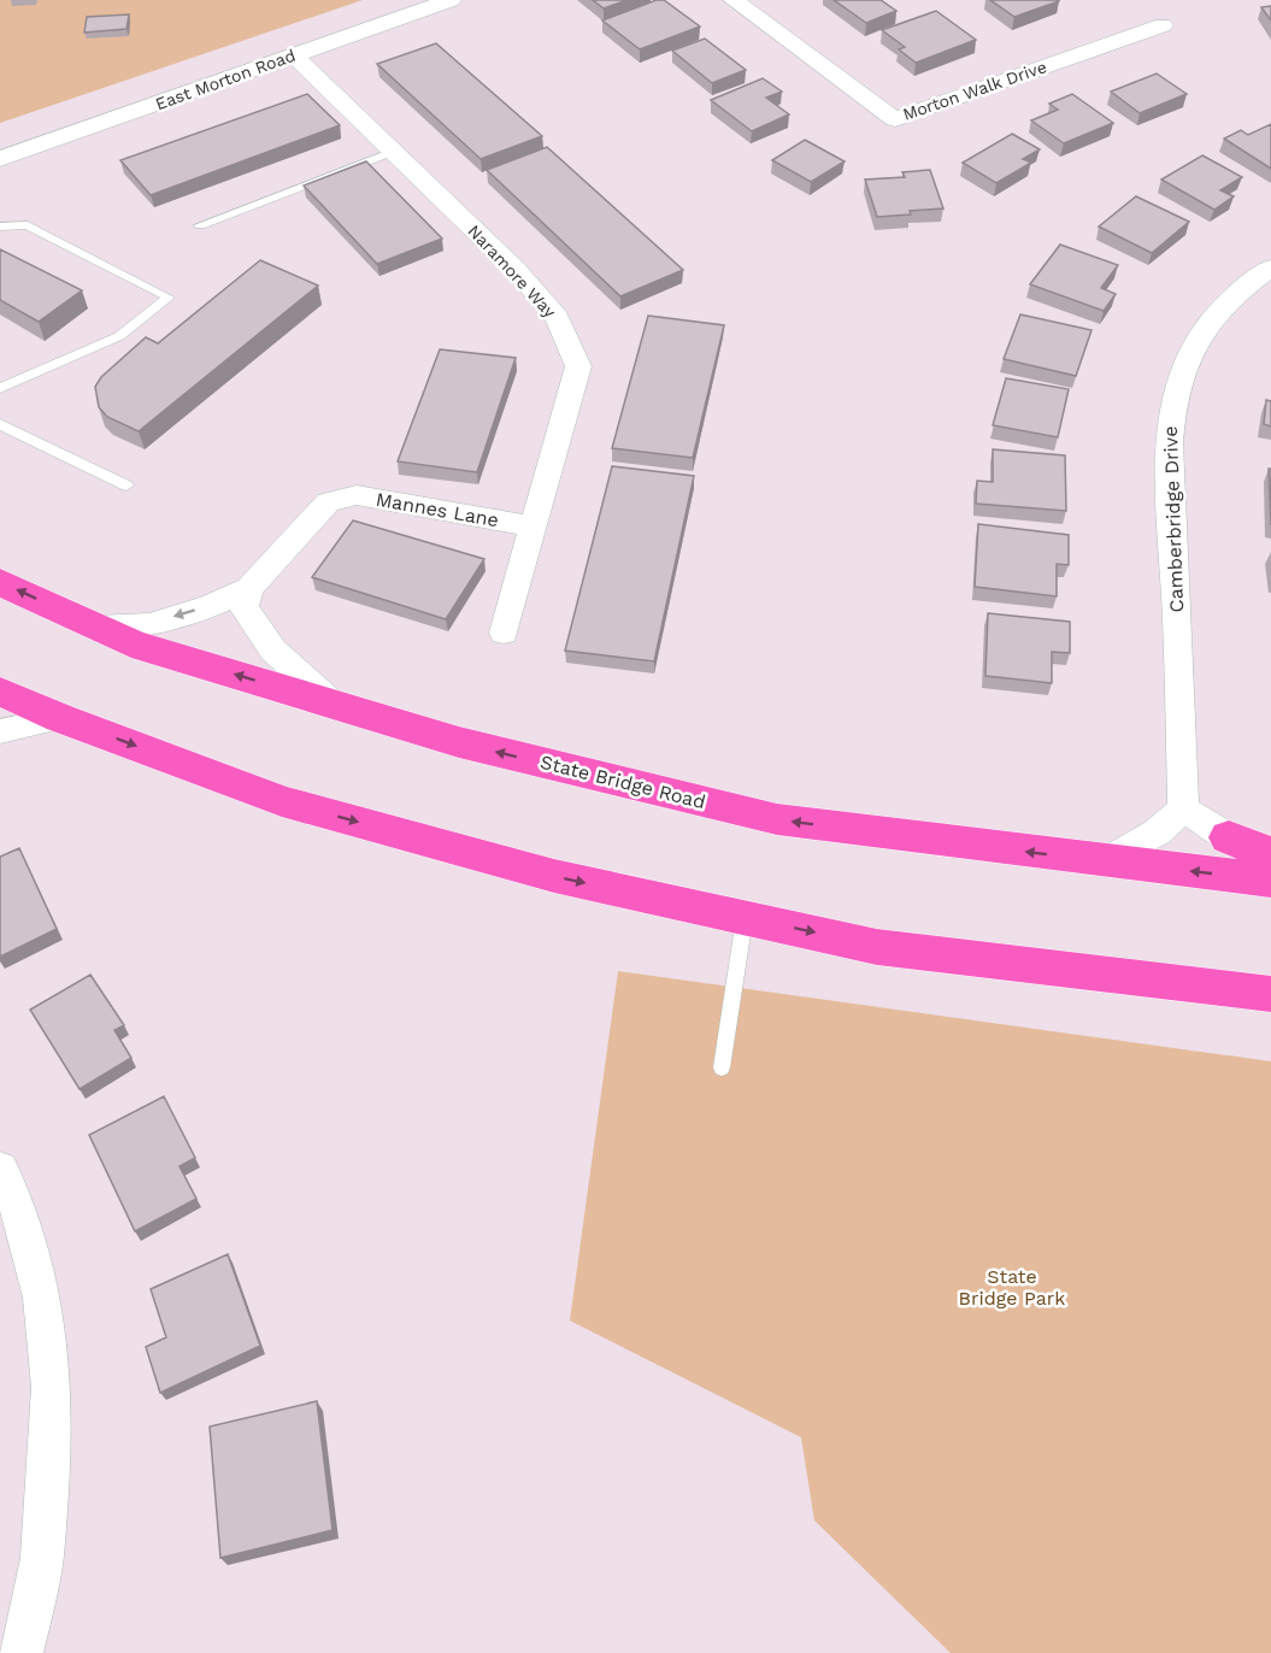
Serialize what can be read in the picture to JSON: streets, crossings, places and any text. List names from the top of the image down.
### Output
{
  "streets": {
    "highway": ["State Bridge Road"],
    "street": [
      "East Morton Road",
      "Morton Walk Drive",
      "Naramore Way",
      "Mannes Lane",
      "Camberbridge Drive"
    ]
  },
  "crossings": [
    ["East Morton Road", "Naramore Way"],
    ["Naramore Way", "Mannes Lane"]
  ],
  "parks": ["State Bridge Park"]
}
